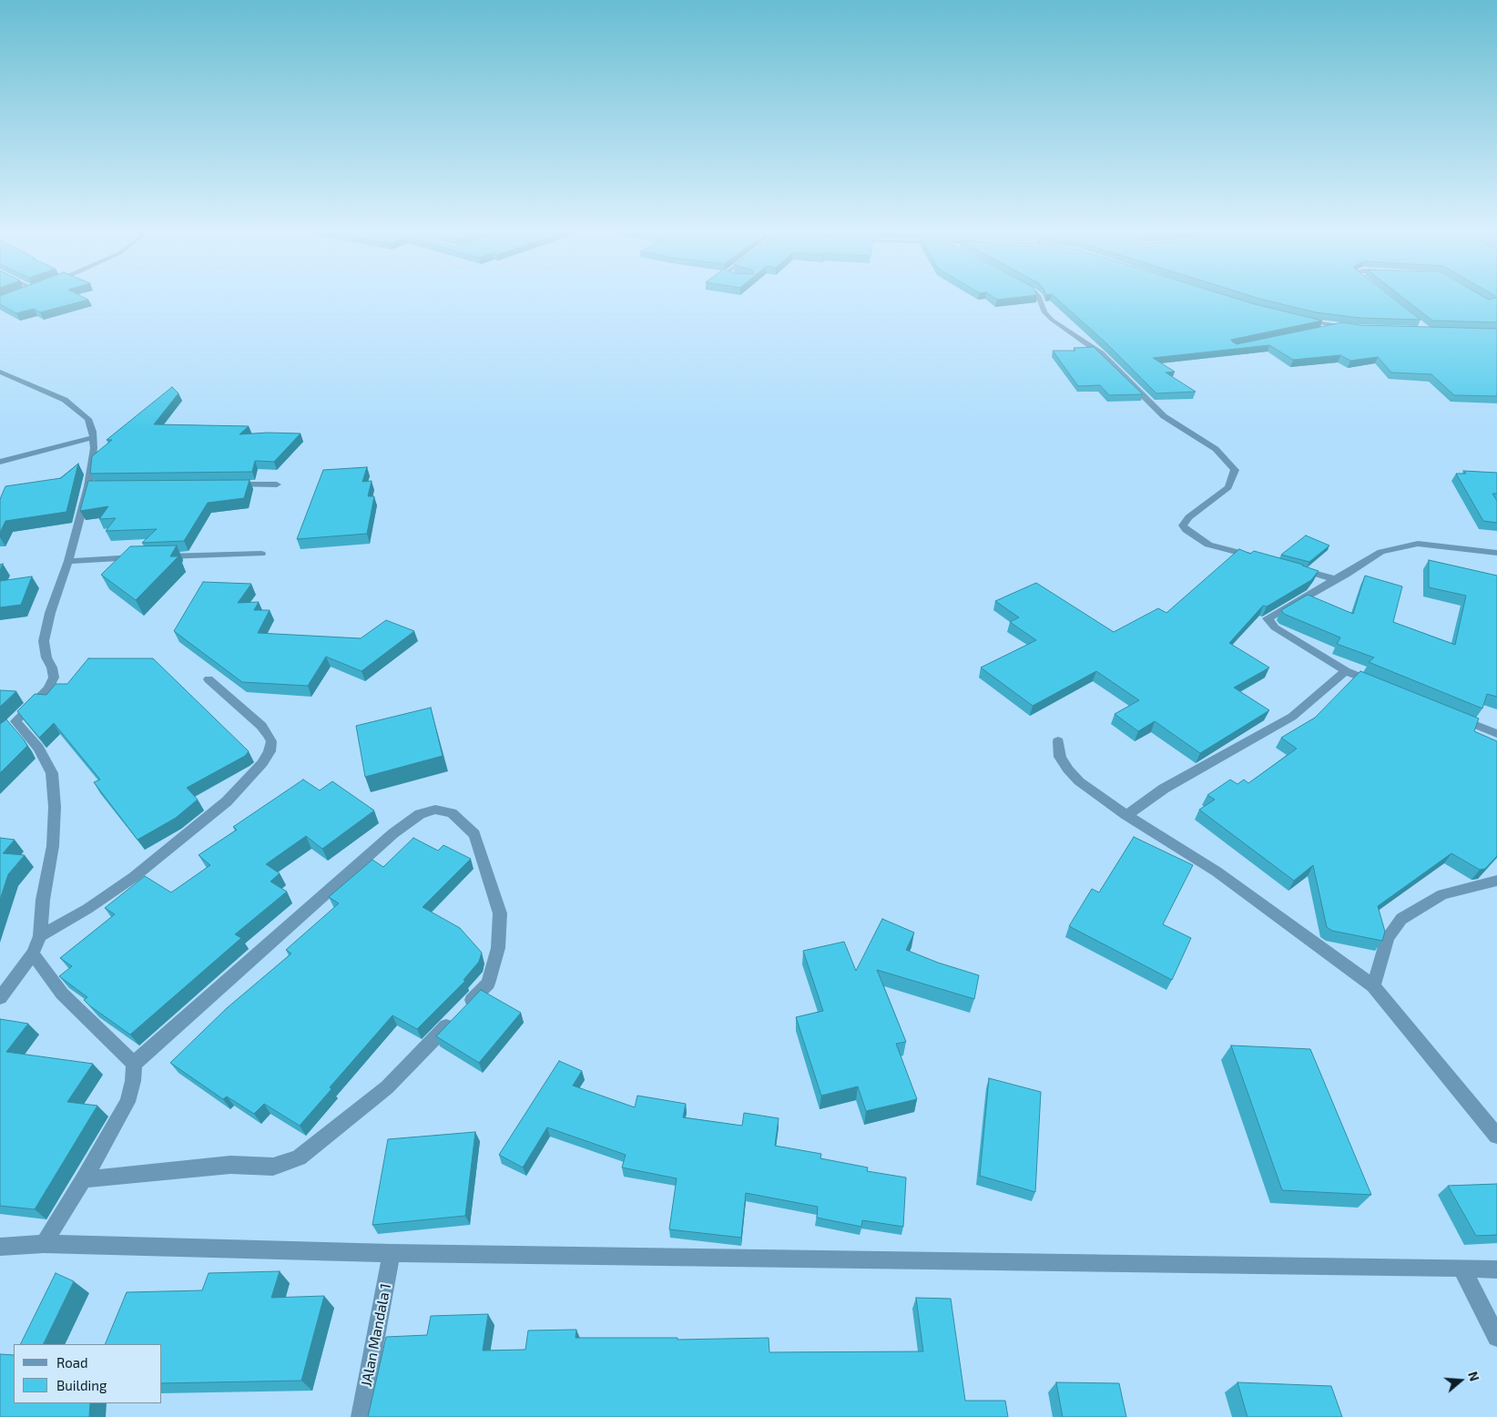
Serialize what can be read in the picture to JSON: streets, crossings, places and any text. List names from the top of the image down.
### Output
{
  "streets": {
    "street": ["JAlan Mandala 1"]
  },
  "legend": ["Road", "Building"],
  "north": "right"
}
